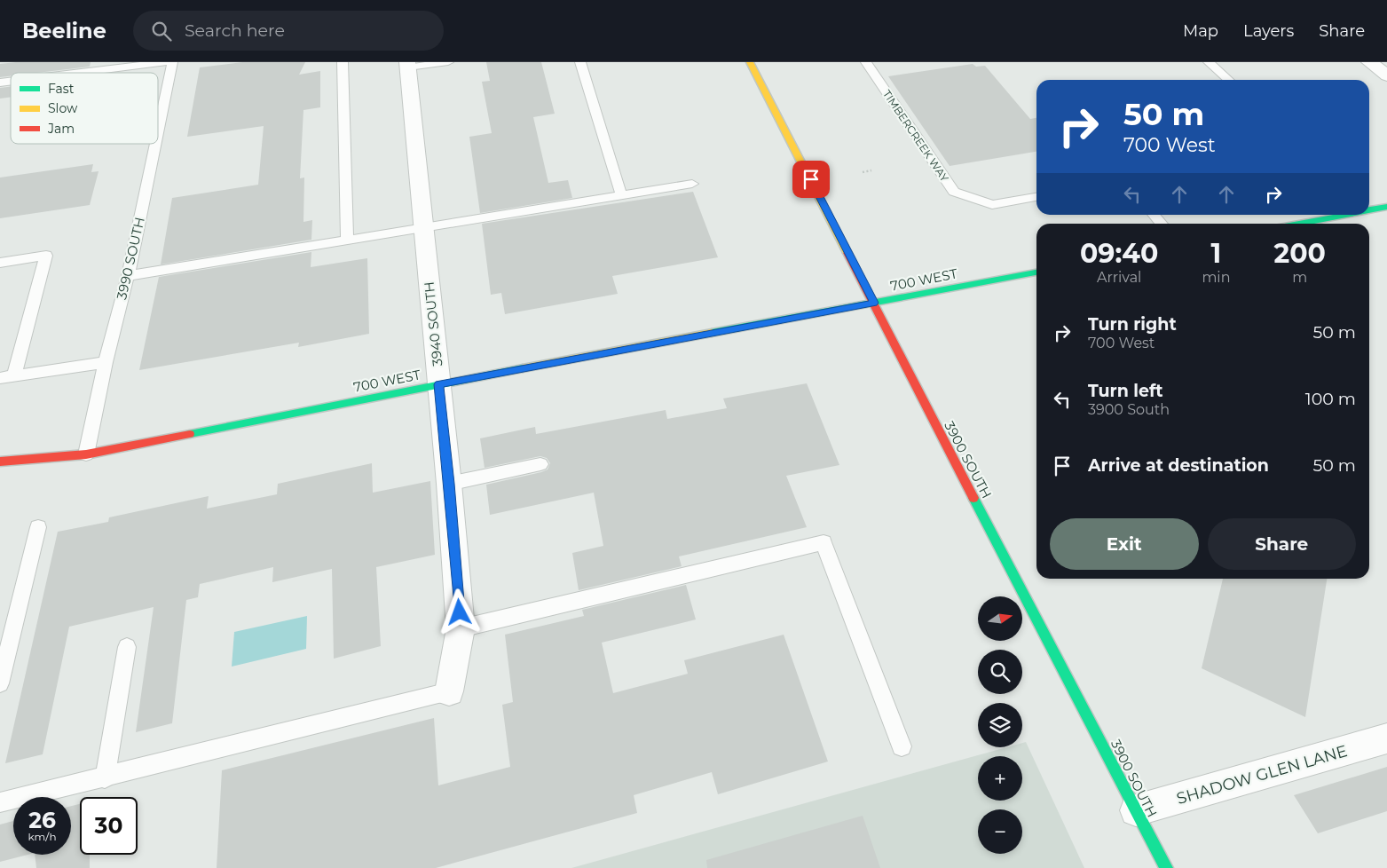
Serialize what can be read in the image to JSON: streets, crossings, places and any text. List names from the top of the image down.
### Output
{
  "streets": {
    "street": [
      "700 WEST",
      "3940 SOUTH",
      "3900 SOUTH",
      "SHADOW GLEN LANE"
    ],
    "lane": ["TIMBERCREEK WAY", "3990 SOUTH"]
  },
  "crossings": [
    ["3990 SOUTH", "700 WEST"],
    ["700 WEST", "3940 SOUTH"],
    ["700 WEST", "3900 SOUTH"],
    ["3900 SOUTH", "SHADOW GLEN LANE"]
  ],
  "legend": ["Fast", "Slow", "Jam"],
  "north": "right",
  "page": {
    "header": "Beeline",
    "search": "Search here",
    "nav": ["Map", "Layers", "Share"],
    "turn": ["50 m", "700 West"],
    "eta": [
      "09:40",
      "Arrival",
      "1",
      "min",
      "200",
      "m"
    ],
    "list": [
      {
        "name": "Turn right",
        "note": "700 West",
        "value": "50 m"
      },
      {
        "name": "Turn left",
        "note": "3900 South",
        "value": "100 m"
      },
      {
        "name": "Arrive at destination",
        "value": "50 m"
      }
    ],
    "buttons": ["Exit", "Share"],
    "map_buttons": ["+", "−"],
    "speed": "26 km/h",
    "limit": "30"
  }
}
